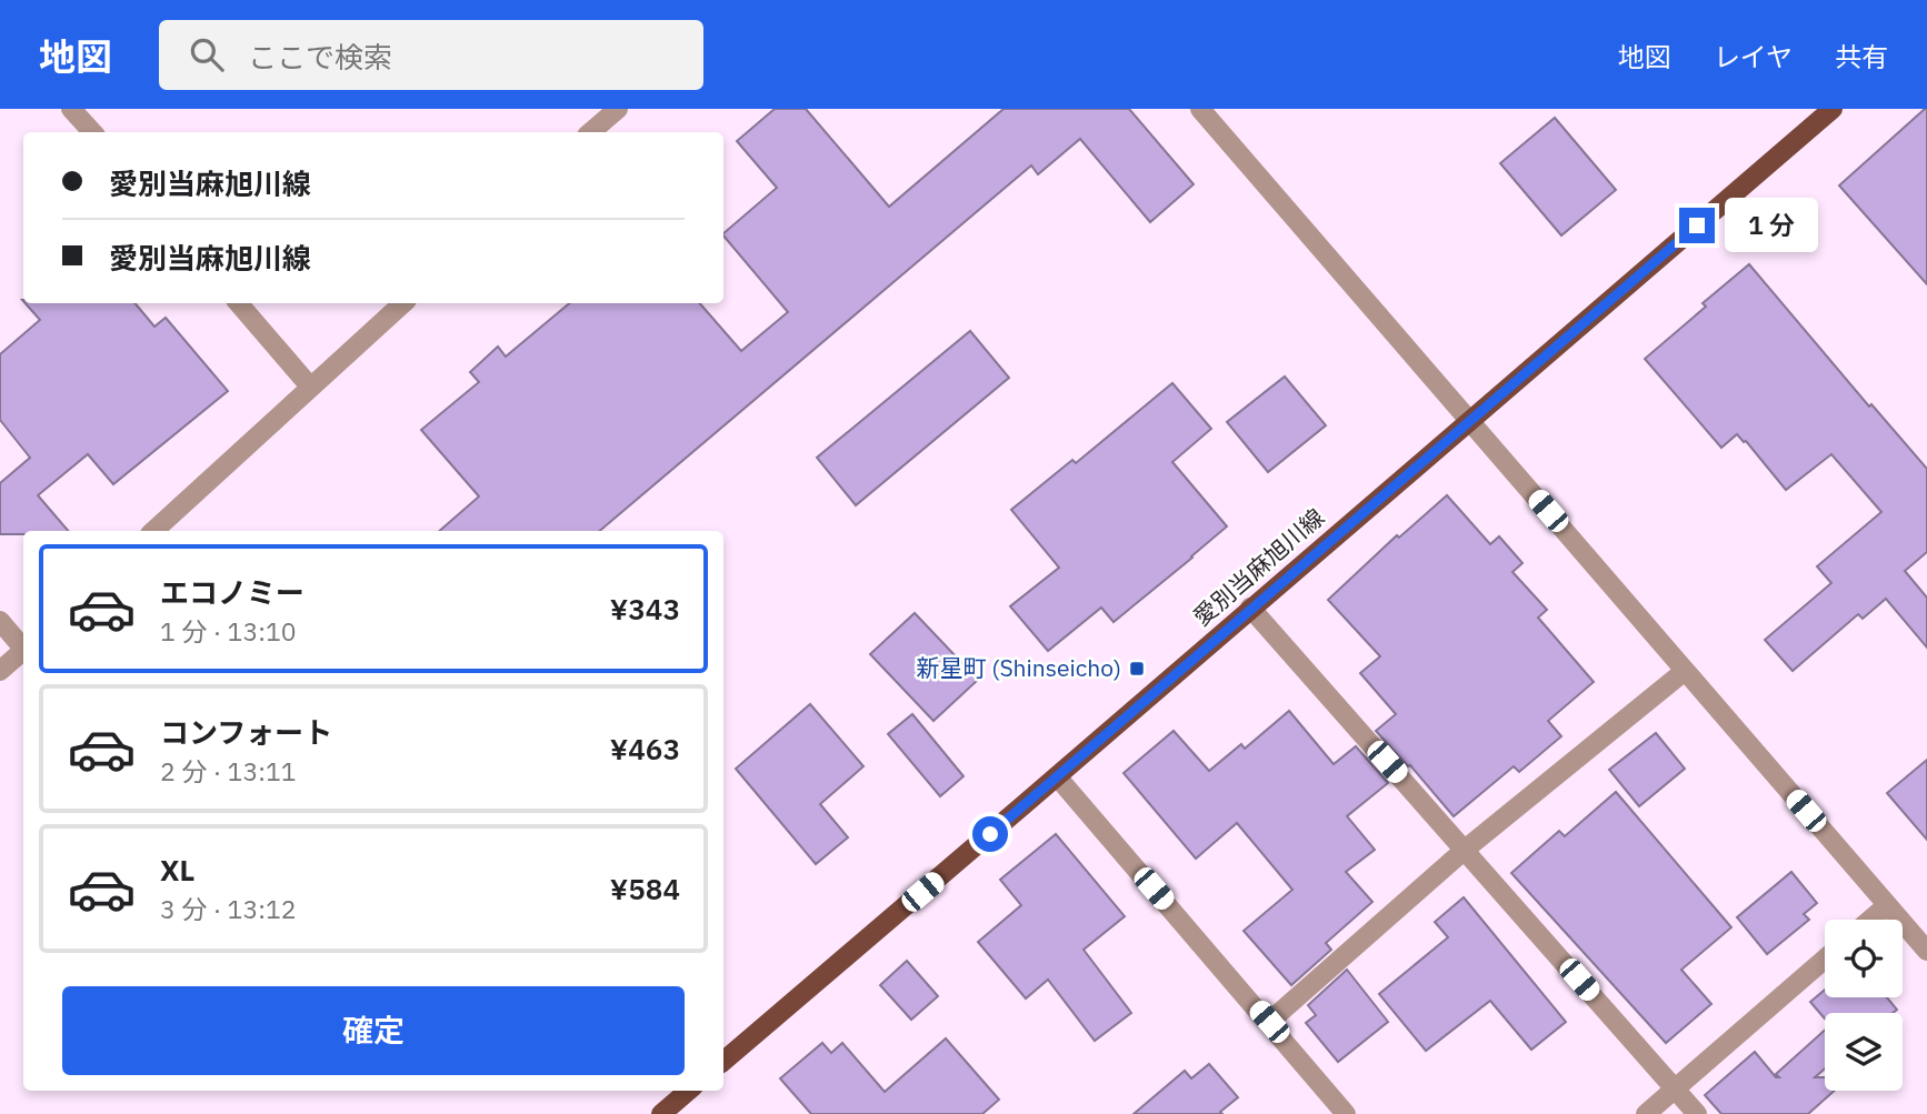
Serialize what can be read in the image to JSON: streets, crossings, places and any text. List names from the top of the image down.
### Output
{
  "streets": {
    "main road": ["愛別当麻旭川線"]
  },
  "places": {
    "transit": ["新星町 (Shinseicho)"]
  },
  "page": {
    "header": "地図",
    "search": "ここで検索",
    "nav": ["地図", "レイヤ", "共有"],
    "banner": ["愛別当麻旭川線", "愛別当麻旭川線"],
    "bubble": "1 分",
    "list": [
      {
        "name": "エコノミー",
        "note": "1 分 · 13:10",
        "value": "¥343"
      },
      {
        "name": "コンフォート",
        "note": "2 分 · 13:11",
        "value": "¥463"
      },
      {
        "name": "XL",
        "note": "3 分 · 13:12",
        "value": "¥584"
      }
    ],
    "buttons": "確定"
  }
}
